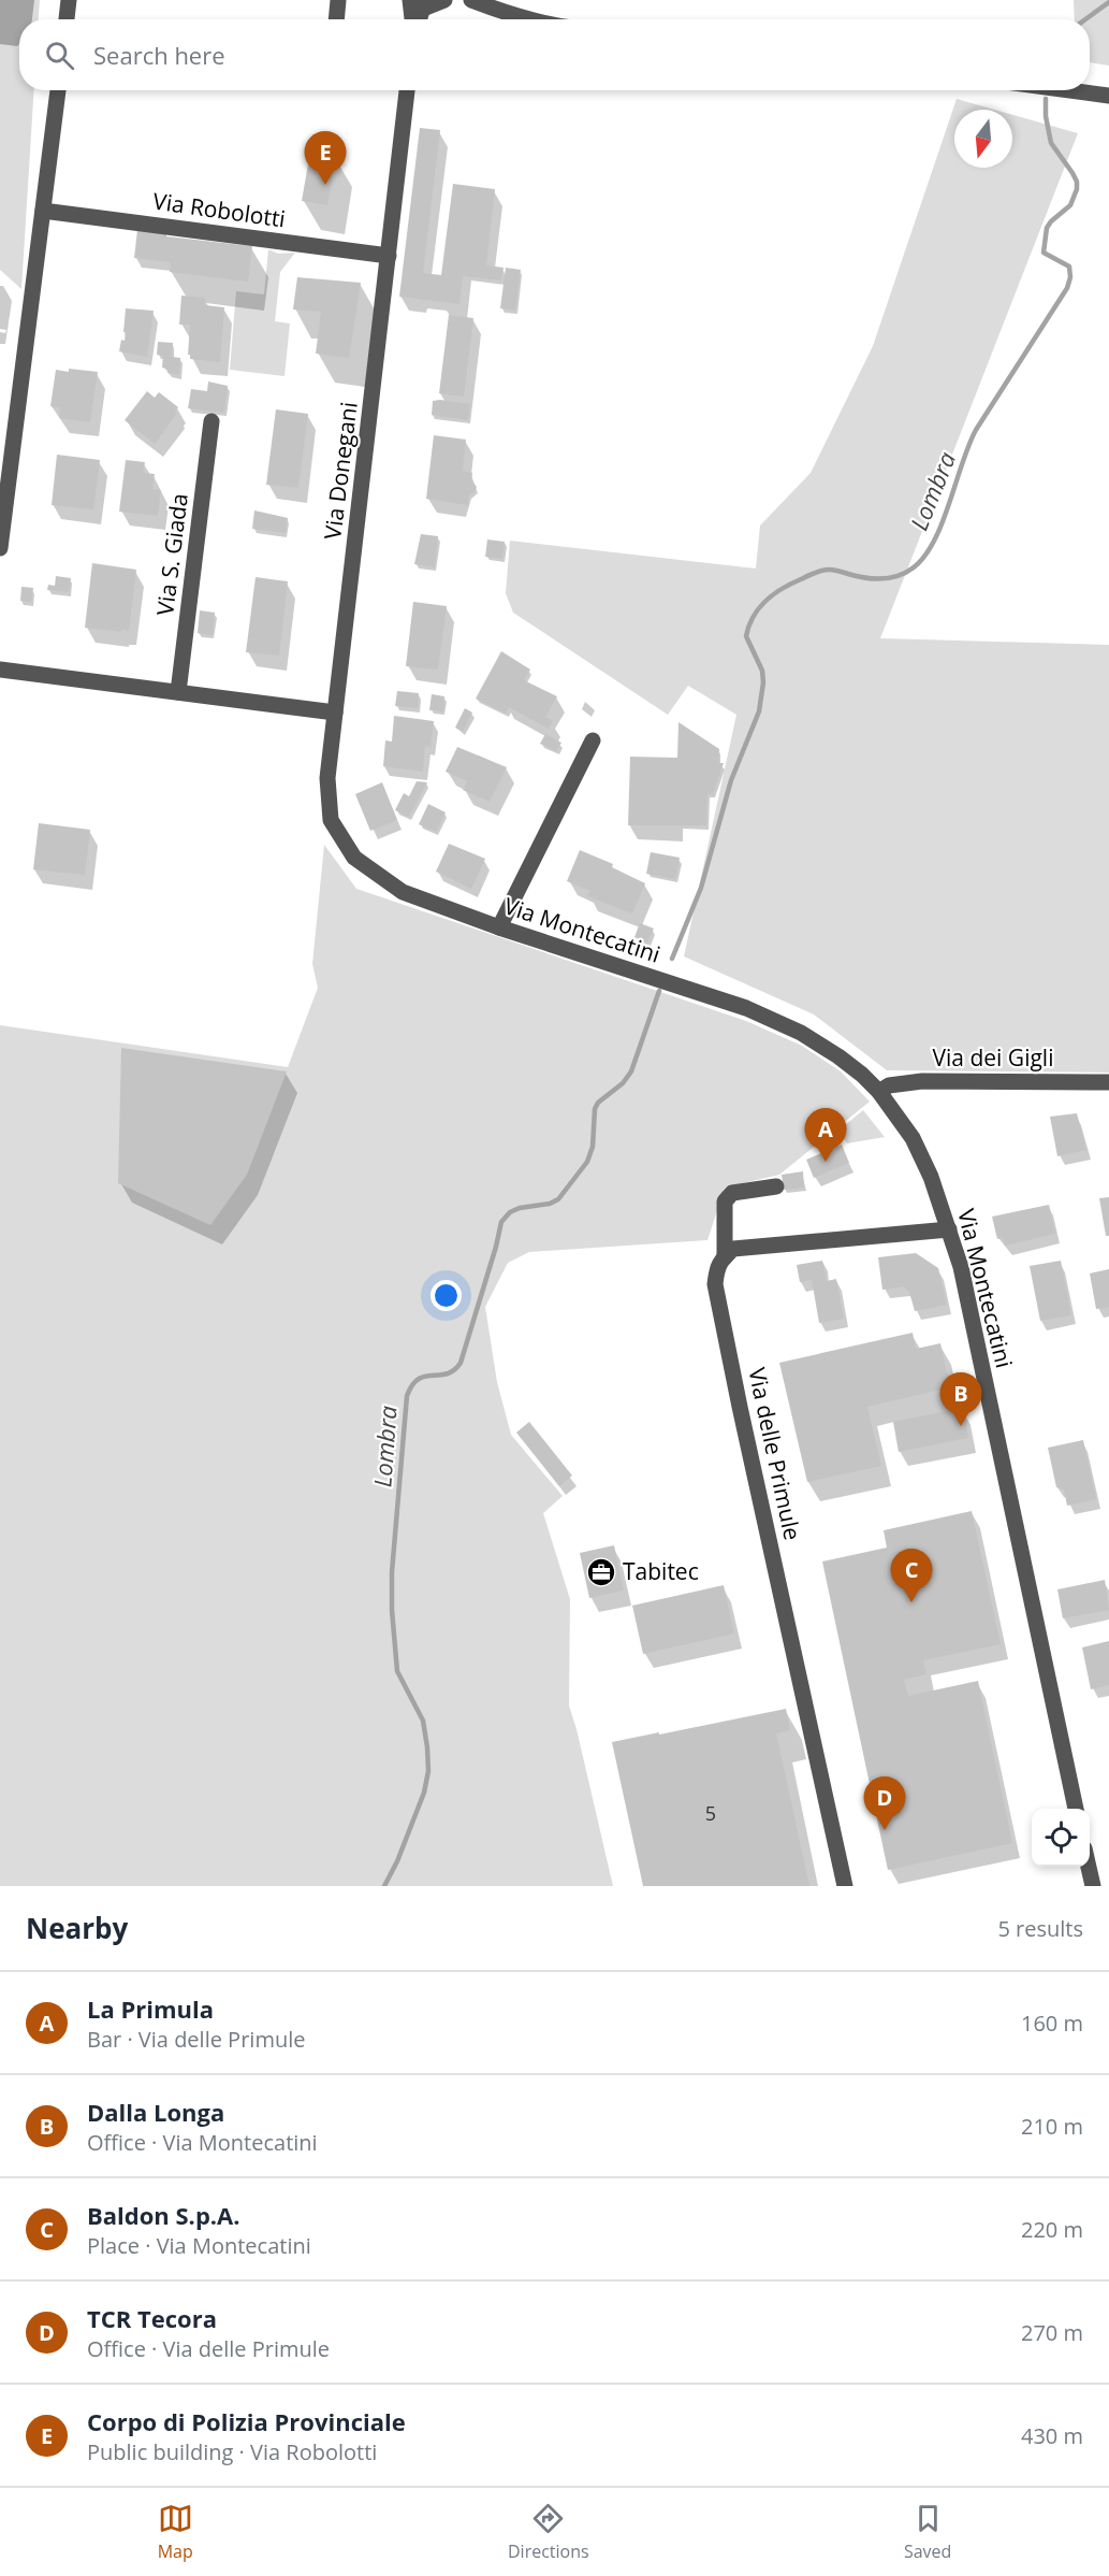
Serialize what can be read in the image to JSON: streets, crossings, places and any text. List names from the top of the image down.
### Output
{
  "streets": {
    "street": [
      "Via Robolotti",
      "Via Donegani",
      "Via S. Giada",
      "Via Montecatini",
      "Via dei Gigli",
      "Via delle Primule"
    ]
  },
  "crossings": [
    ["Via Robolotti", "Via Donegani"],
    ["Via Donegani", "Via Montecatini"],
    ["Via Montecatini", "Via dei Gigli"]
  ],
  "water": ["Lombra"],
  "places": {
    "office": ["Tabitec"]
  },
  "house_numbers": ["5"],
  "north": "bottom",
  "page": {
    "search": "Search here",
    "pins": [
      "E",
      "A",
      "B",
      "C",
      "D"
    ],
    "heading": ["Nearby", "5 results"],
    "list": [
      {
        "mark": "A",
        "name": "La Primula",
        "note": "Bar · Via delle Primule",
        "value": "160 m"
      },
      {
        "mark": "B",
        "name": "Dalla Longa",
        "note": "Office · Via Montecatini",
        "value": "210 m"
      },
      {
        "mark": "C",
        "name": "Baldon S.p.A.",
        "note": "Place · Via Montecatini",
        "value": "220 m"
      },
      {
        "mark": "D",
        "name": "TCR Tecora",
        "note": "Office · Via delle Primule",
        "value": "270 m"
      },
      {
        "mark": "E",
        "name": "Corpo di Polizia Provinciale",
        "note": "Public building · Via Robolotti",
        "value": "430 m"
      }
    ],
    "nav": ["Map", "Directions", "Saved"]
  }
}
